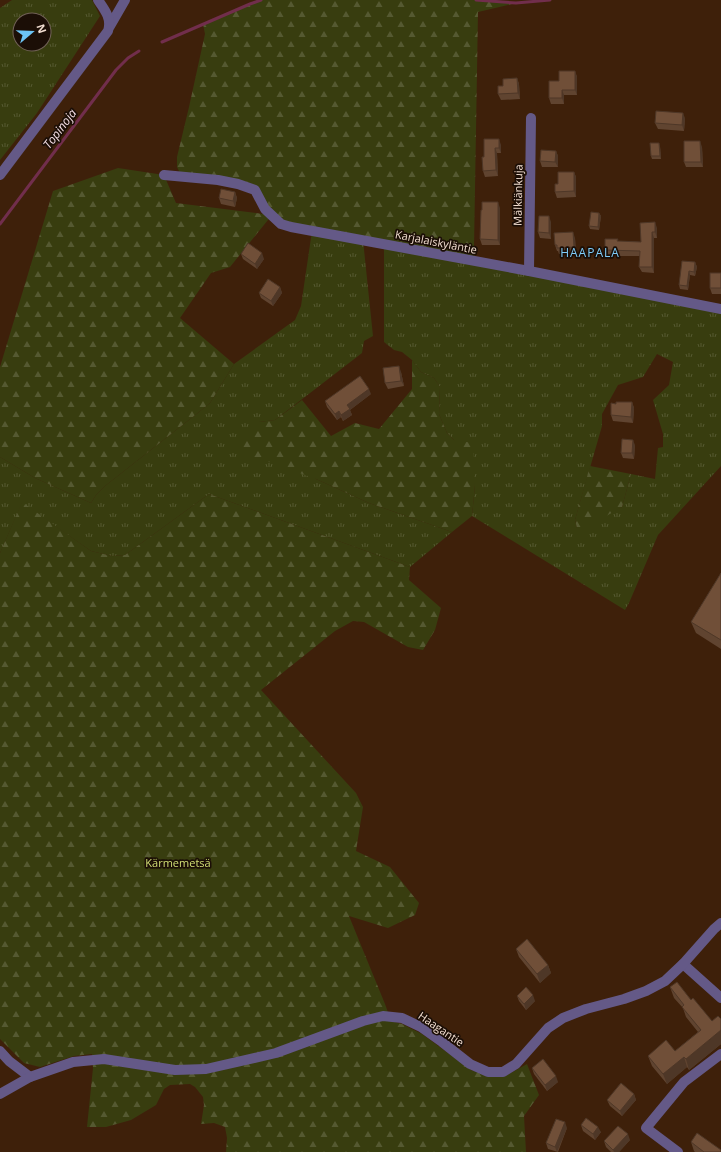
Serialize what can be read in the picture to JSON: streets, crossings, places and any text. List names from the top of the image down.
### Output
{
  "streets": {
    "street": ["Mälkiänkuja", "Karjalaiskyläntie", "Haagantie"]
  },
  "crossings": [
    ["Mälkiänkuja", "Karjalaiskyläntie"]
  ],
  "districts": ["HAAPALA"],
  "water": ["Topinoja"],
  "parks": ["Kärmemetsä"],
  "north": "right"
}
